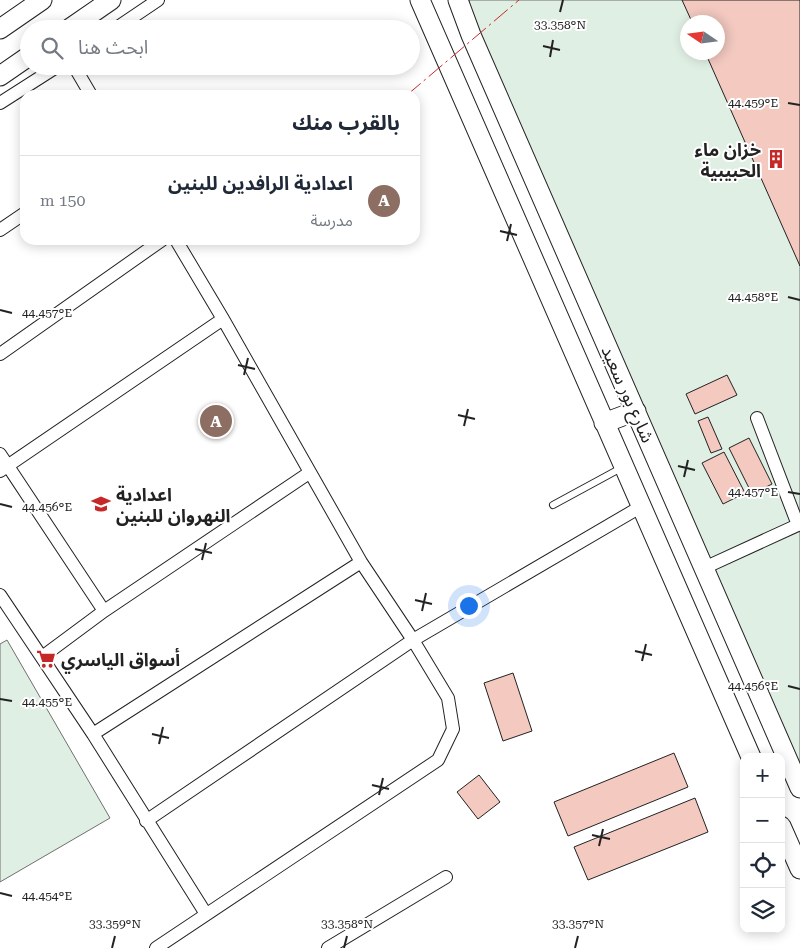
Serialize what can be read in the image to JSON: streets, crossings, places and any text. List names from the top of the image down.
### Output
{
  "streets": {
    "main road": ["شارع بور سعيد"]
  },
  "places": {
    "building": ["خزان ماء الحبيبية"],
    "school or university": ["اعدادية النهروان للبنين"],
    "supermarket": ["أسواق الياسري"]
  },
  "north": "left",
  "page": {
    "search": "ابحث هنا",
    "heading": "بالقرب منك",
    "list": [
      {
        "mark": "A",
        "name": "اعدادية الرافدين للبنين",
        "note": "مدرسة",
        "value": "150 m"
      }
    ],
    "pins": "A",
    "map_buttons": ["+", "−"]
  },
  "coordinates": [
    "33.358°N",
    "44.459°E",
    "44.458°E",
    "44.457°E",
    "44.456°E",
    "44.455°E",
    "44.454°E",
    "33.359°N",
    "33.357°N"
  ]
}
